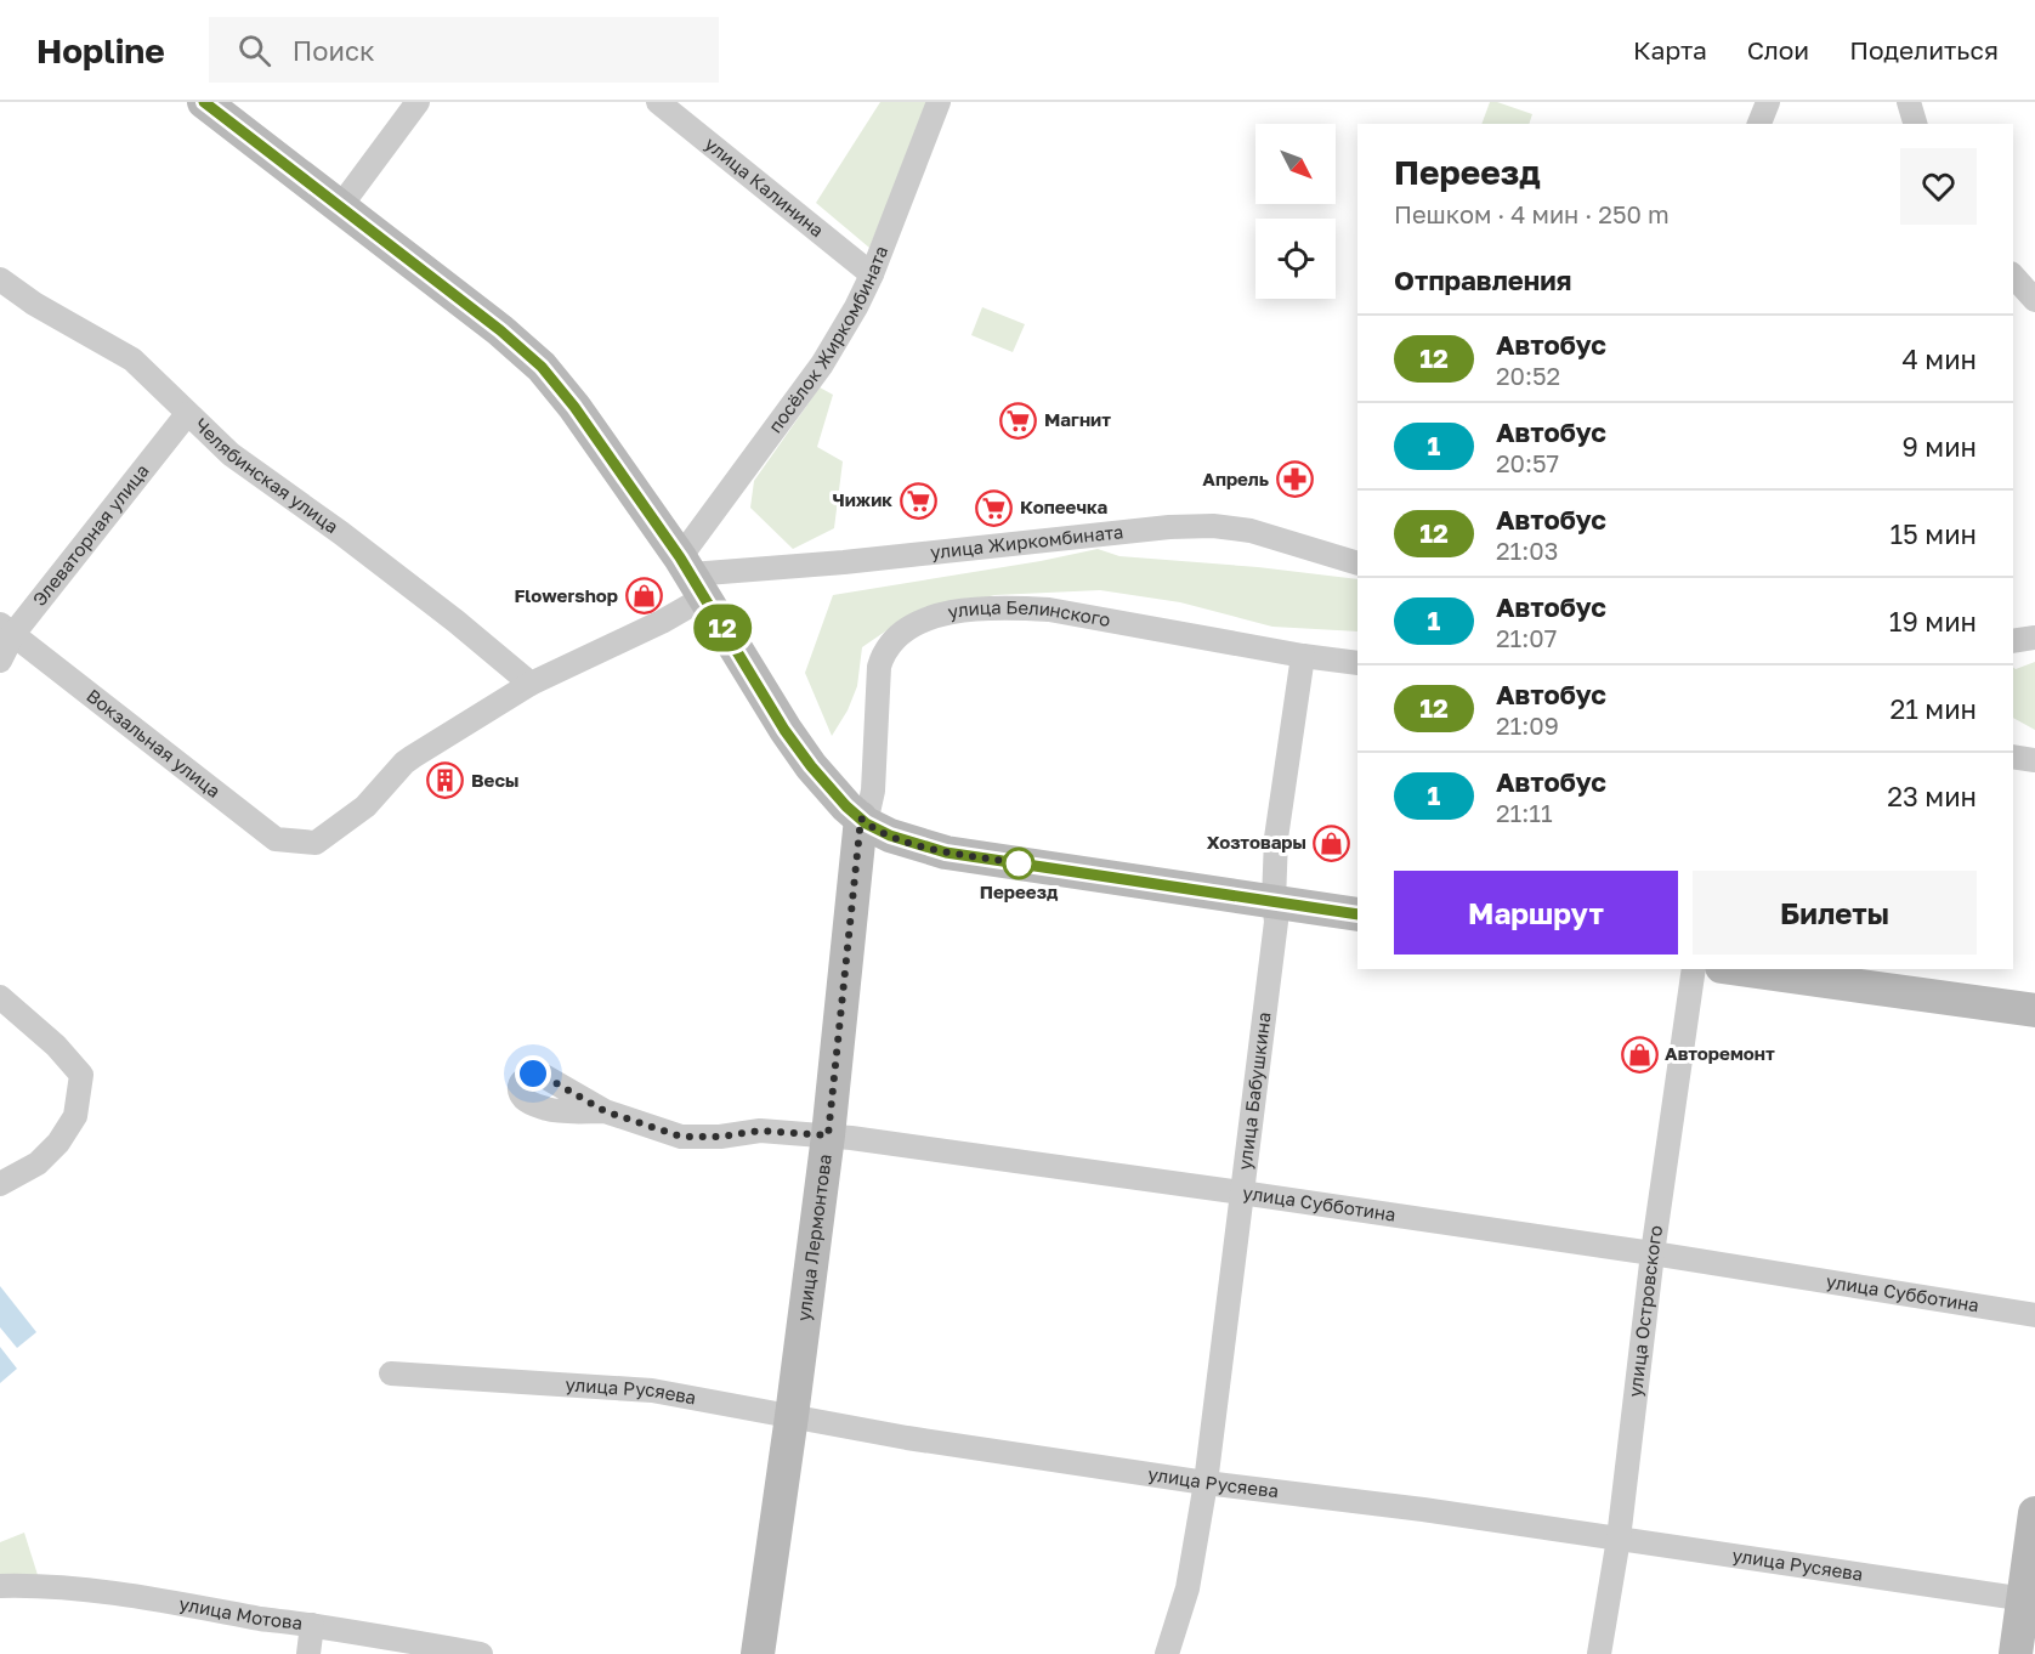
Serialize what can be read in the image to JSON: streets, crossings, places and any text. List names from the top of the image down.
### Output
{
  "streets": {
    "street": [
      "улица Калинина",
      "посёлок Жиркомбината",
      "Челябинская улица",
      "Элеваторная улица",
      "улица Жиркомбината",
      "улица Белинского",
      "Вокзальная улица",
      "улица Бабушкина",
      "улица Субботина",
      "улица Лермонтова",
      "улица Островского",
      "улица Русяева",
      "улица Мотова"
    ]
  },
  "crossings": [
    ["улица Калинина", "посёлок Жиркомбината"],
    ["посёлок Жиркомбината", "улица Жиркомбината"],
    ["Челябинская улица", "Элеваторная улица"],
    ["Челябинская улица", "Вокзальная улица"],
    ["Элеваторная улица", "Вокзальная улица"],
    ["улица Белинского", "улица Бабушкина"],
    ["улица Белинского", "улица Лермонтова"],
    ["улица Бабушкина", "улица Субботина"],
    ["улица Бабушкина", "улица Русяева"],
    ["улица Субботина", "улица Лермонтова"],
    ["улица Субботина", "улица Островского"],
    ["улица Лермонтова", "улица Русяева"],
    ["улица Островского", "улица Русяева"]
  ],
  "places": {
    "supermarket": ["Магнит", "Чижик", "Копеечка"],
    "pharmacy": ["Апрель"],
    "shop": ["Flowershop", "Хозтовары", "Авторемонт"],
    "building": ["Весы"],
    "other": ["Переезд"]
  },
  "lines": ["bus line 12"],
  "north": "bottom right",
  "page": {
    "header": "Hopline",
    "search": "Поиск",
    "nav": ["Карта", "Слои", "Поделиться"],
    "on_map": "12",
    "heading": [
      ["Переезд", "Пешком · 4 мин · 250 m"],
      "Отправления"
    ],
    "list": [
      {
        "mark": "12",
        "name": "Автобус",
        "note": "20:52",
        "value": "4 мин"
      },
      {
        "mark": "1",
        "name": "Автобус",
        "note": "20:57",
        "value": "9 мин"
      },
      {
        "mark": "12",
        "name": "Автобус",
        "note": "21:03",
        "value": "15 мин"
      },
      {
        "mark": "1",
        "name": "Автобус",
        "note": "21:07",
        "value": "19 мин"
      },
      {
        "mark": "12",
        "name": "Автобус",
        "note": "21:09",
        "value": "21 мин"
      },
      {
        "mark": "1",
        "name": "Автобус",
        "note": "21:11",
        "value": "23 мин"
      }
    ],
    "buttons": ["Маршрут", "Билеты"]
  }
}
